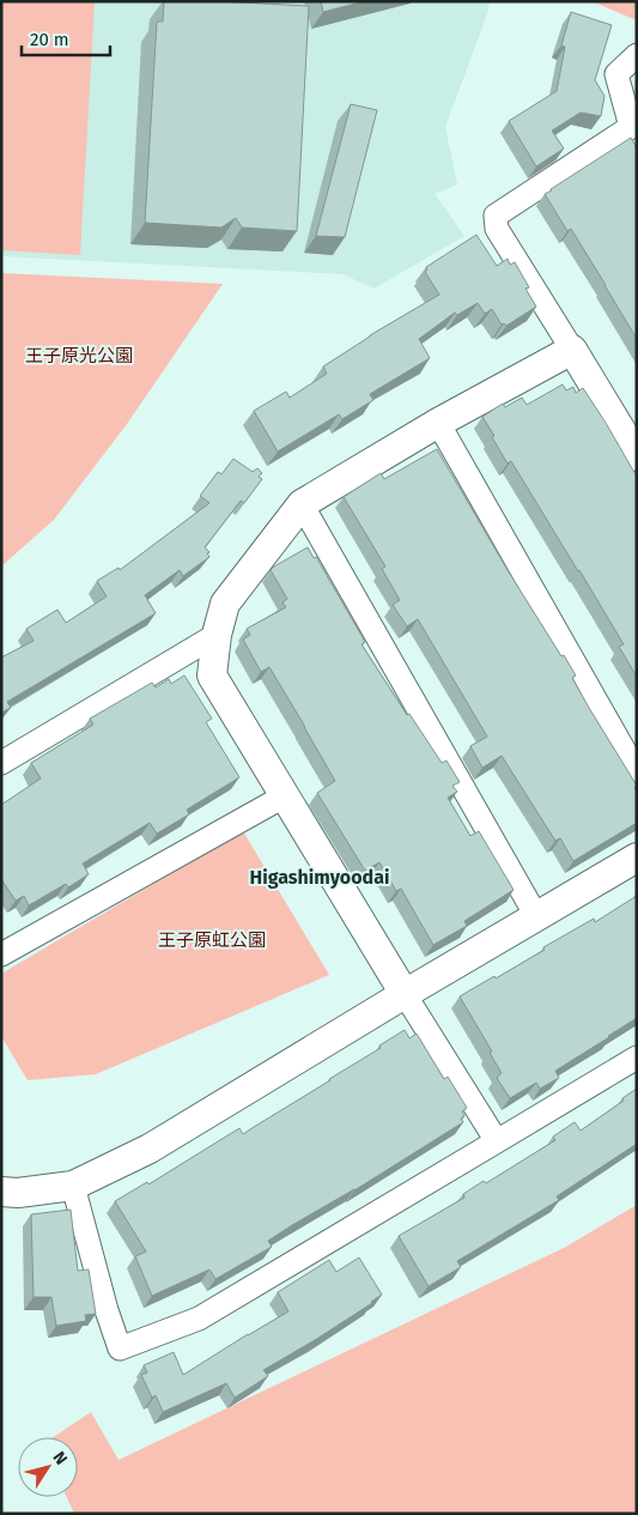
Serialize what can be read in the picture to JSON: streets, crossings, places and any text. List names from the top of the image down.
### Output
{
  "districts": ["Higashimyoodai"],
  "parks": ["王子原光公園", "王子原虹公園"],
  "scale_bar": "20 m",
  "north": "top right"
}
